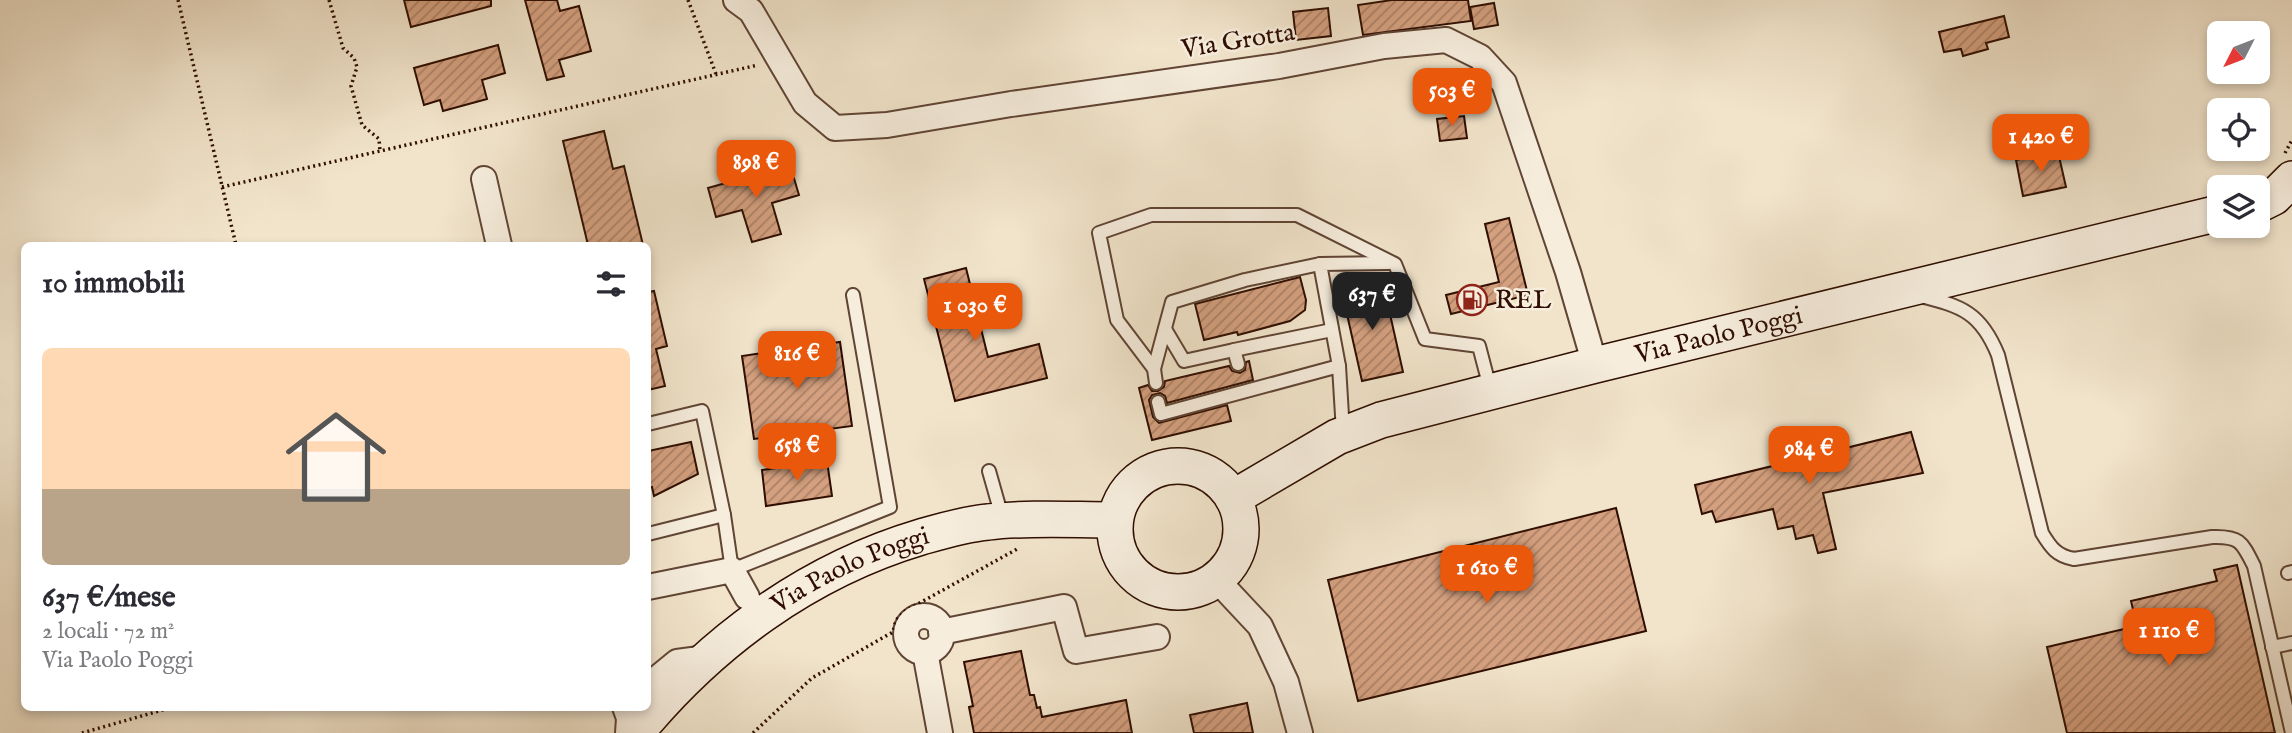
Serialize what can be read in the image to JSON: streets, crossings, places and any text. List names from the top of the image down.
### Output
{
  "streets": {
    "main road": ["Via Paolo Poggi"],
    "street": ["Via Grotta"]
  },
  "crossings": [
    ["Via Grotta", "Via Paolo Poggi"]
  ],
  "places": {
    "fuel station": ["REL"]
  },
  "north": "bottom left",
  "page": {
    "price": [
      "503 €",
      "1 420 €",
      "898 €",
      "637 €",
      "1 030 €",
      "816 €",
      "658 €",
      "984 €",
      "1 610 €",
      "1 110 €"
    ],
    "heading": "10 immobili",
    "list": [
      {
        "name": "637 €/mese",
        "note": "2 locali · 72 m² · Via Paolo Poggi"
      }
    ]
  }
}
